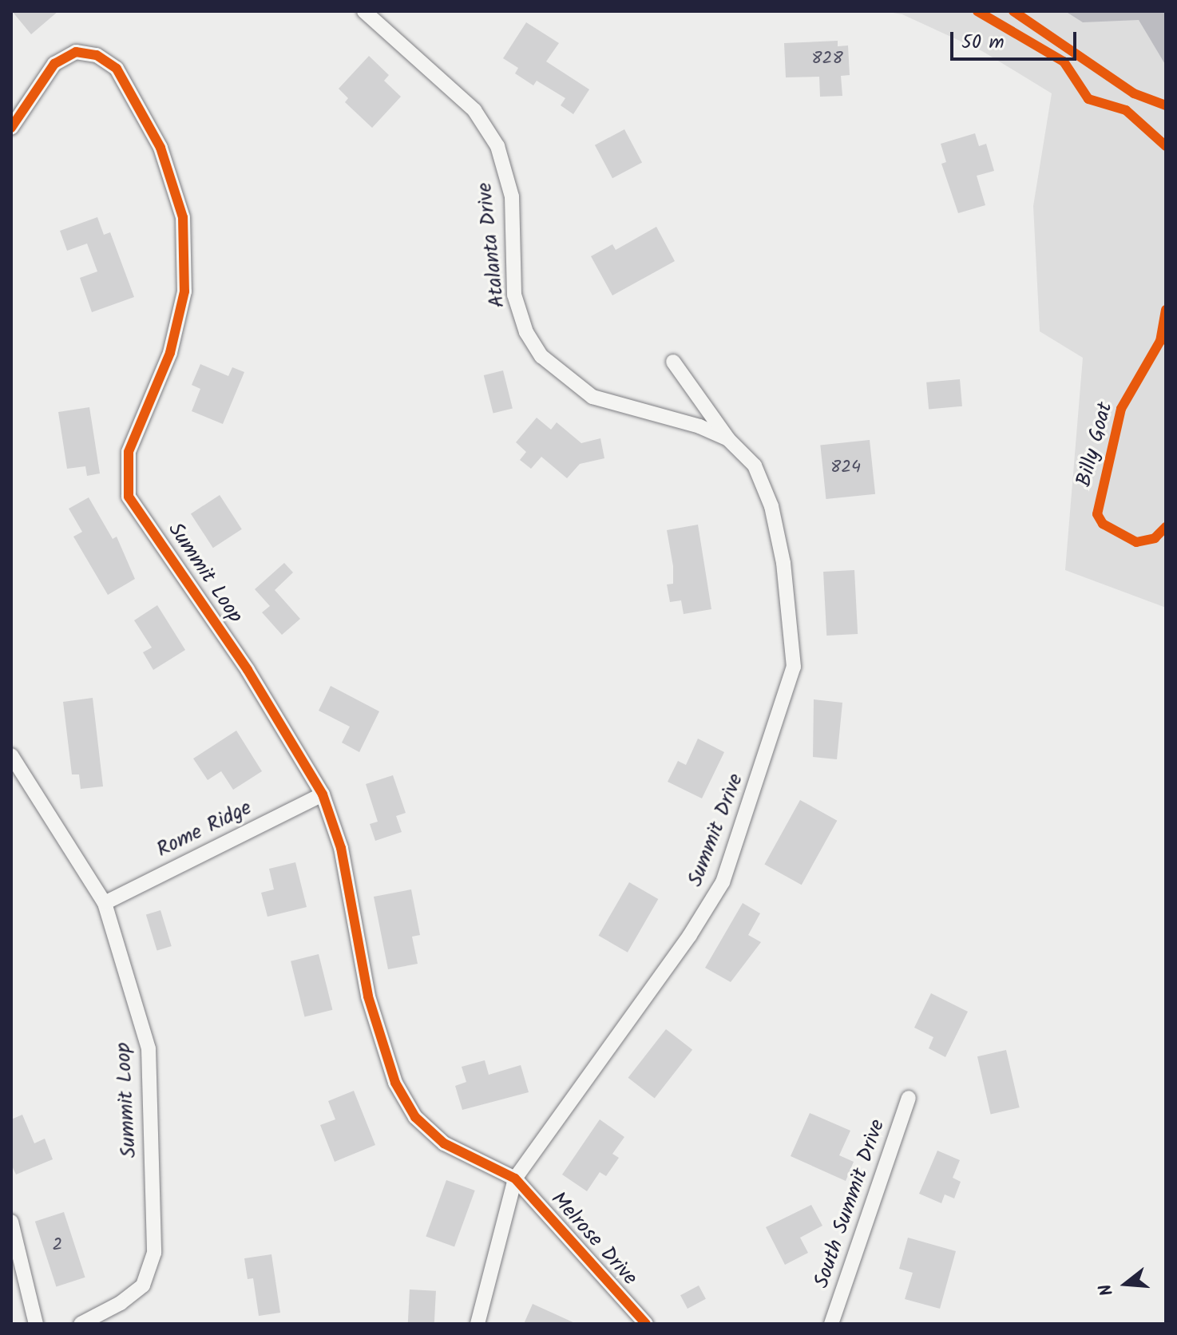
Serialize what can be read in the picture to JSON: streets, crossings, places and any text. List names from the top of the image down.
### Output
{
  "streets": {
    "street": [
      "Atalanta Drive",
      "Summit Loop",
      "Rome Ridge",
      "Summit Drive",
      "South Summit Drive",
      "Melrose Drive"
    ],
    "cycle path": ["Billy Goat"]
  },
  "crossings": [
    ["Atalanta Drive", "Summit Drive"],
    ["Summit Loop", "Rome Ridge"],
    ["Summit Loop", "Summit Drive"],
    ["Summit Loop", "Melrose Drive"],
    ["Summit Drive", "Melrose Drive"]
  ],
  "house_numbers": ["828", "824", "2"],
  "scale_bar": "50 m",
  "north": "left"
}
